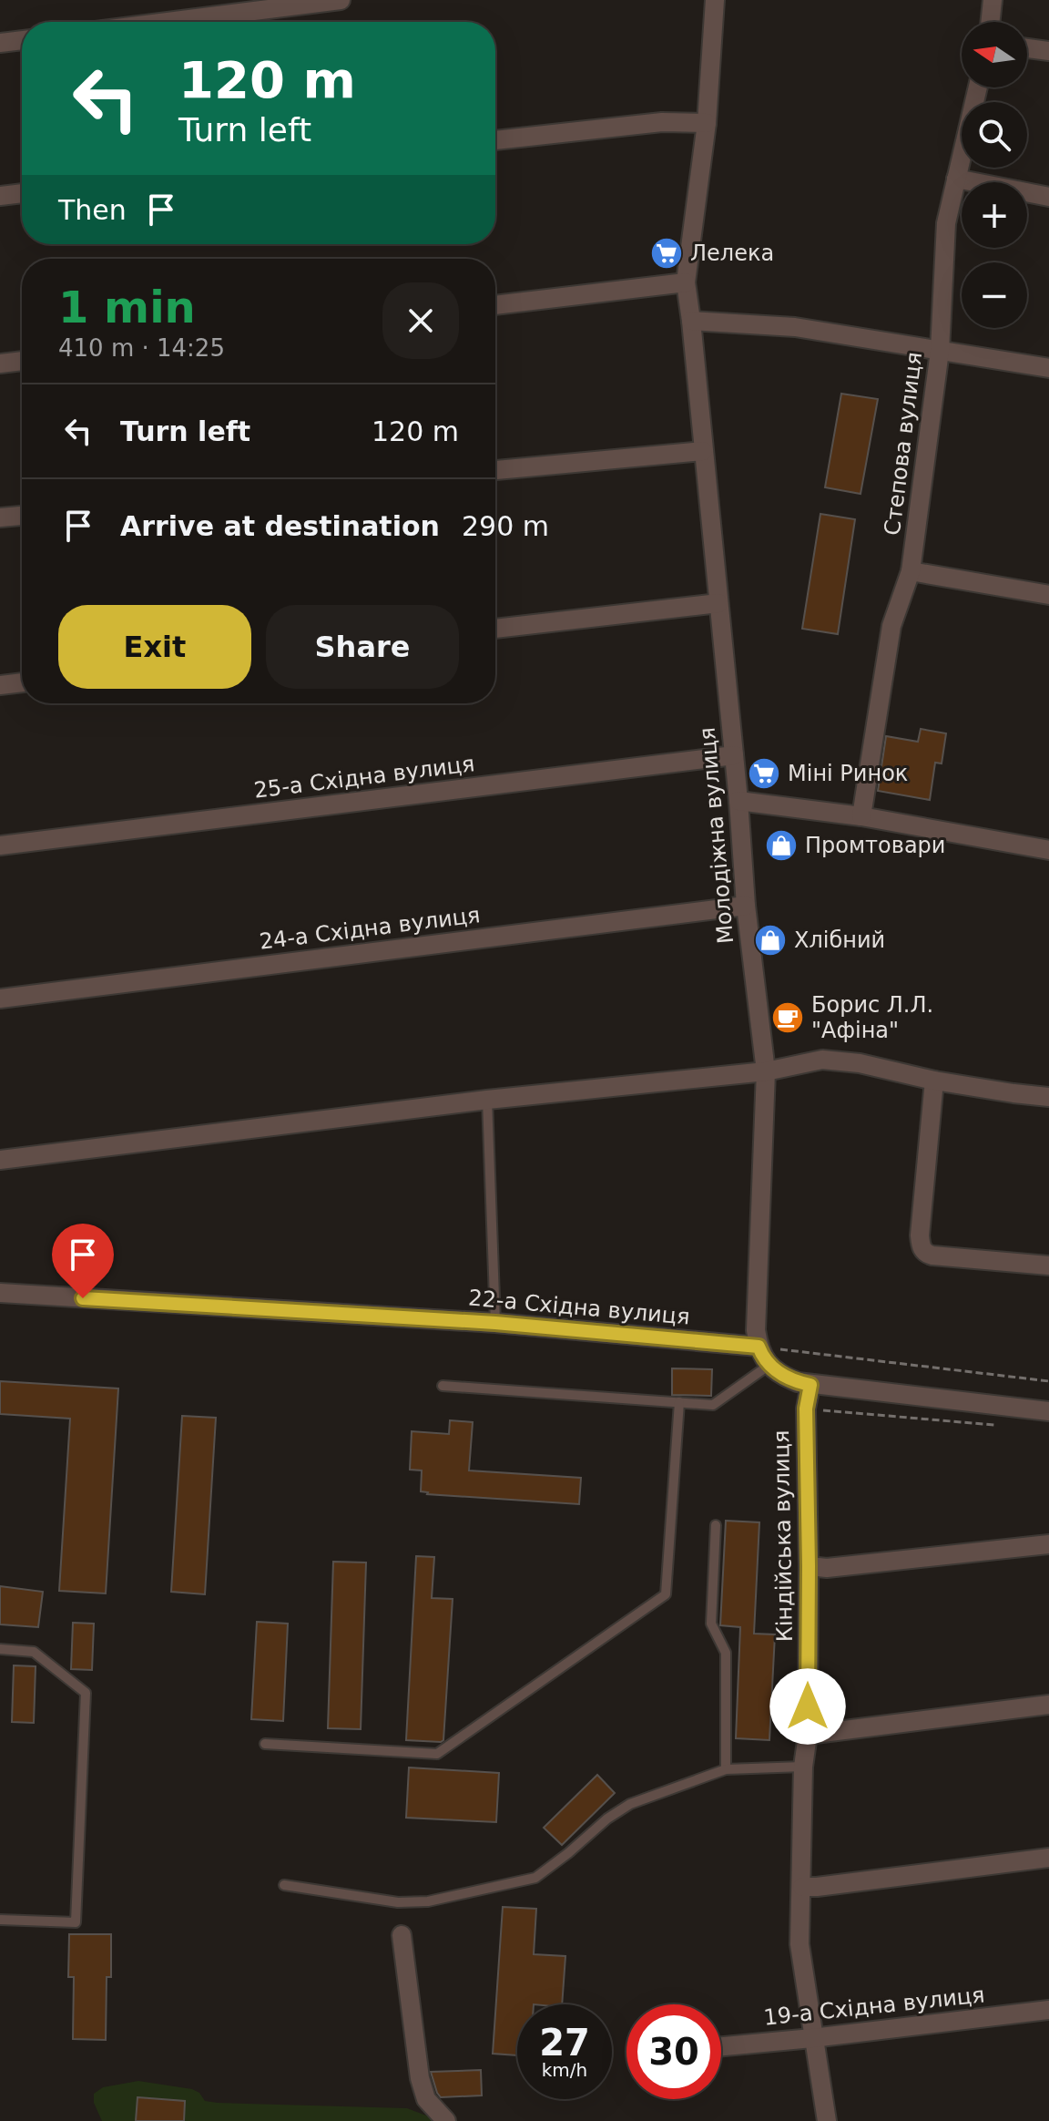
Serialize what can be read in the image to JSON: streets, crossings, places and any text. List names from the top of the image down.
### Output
{
  "streets": {
    "street": [
      "Степова вулиця",
      "25-а Східна вулиця",
      "Молодіжна вулиця",
      "24-а Східна вулиця",
      "22-а Східна вулиця",
      "Кіндійська вулиця",
      "19-а Східна вулиця"
    ]
  },
  "crossings": [
    ["25-а Східна вулиця", "Молодіжна вулиця"],
    ["Молодіжна вулиця", "24-а Східна вулиця"],
    ["Молодіжна вулиця", "22-а Східна вулиця"],
    ["Кіндійська вулиця", "19-а Східна вулиця"]
  ],
  "places": {
    "supermarket": ["Лелека", "Міні Ринок"],
    "shop": ["Промтовари", "Хлібний"],
    "cafe": ["Борис Л.Л. \"Афіна\""]
  },
  "north": "left",
  "page": {
    "map_buttons": ["+", "−"],
    "turn": ["120 m", "Turn left"],
    "then": "Then",
    "heading": ["1 min", "410 m · 14:25"],
    "list": [
      {
        "name": "Turn left",
        "value": "120 m"
      },
      {
        "name": "Arrive at destination",
        "value": "290 m"
      }
    ],
    "buttons": ["Exit", "Share"],
    "speed": "27 km/h",
    "limit": "30"
  }
}
